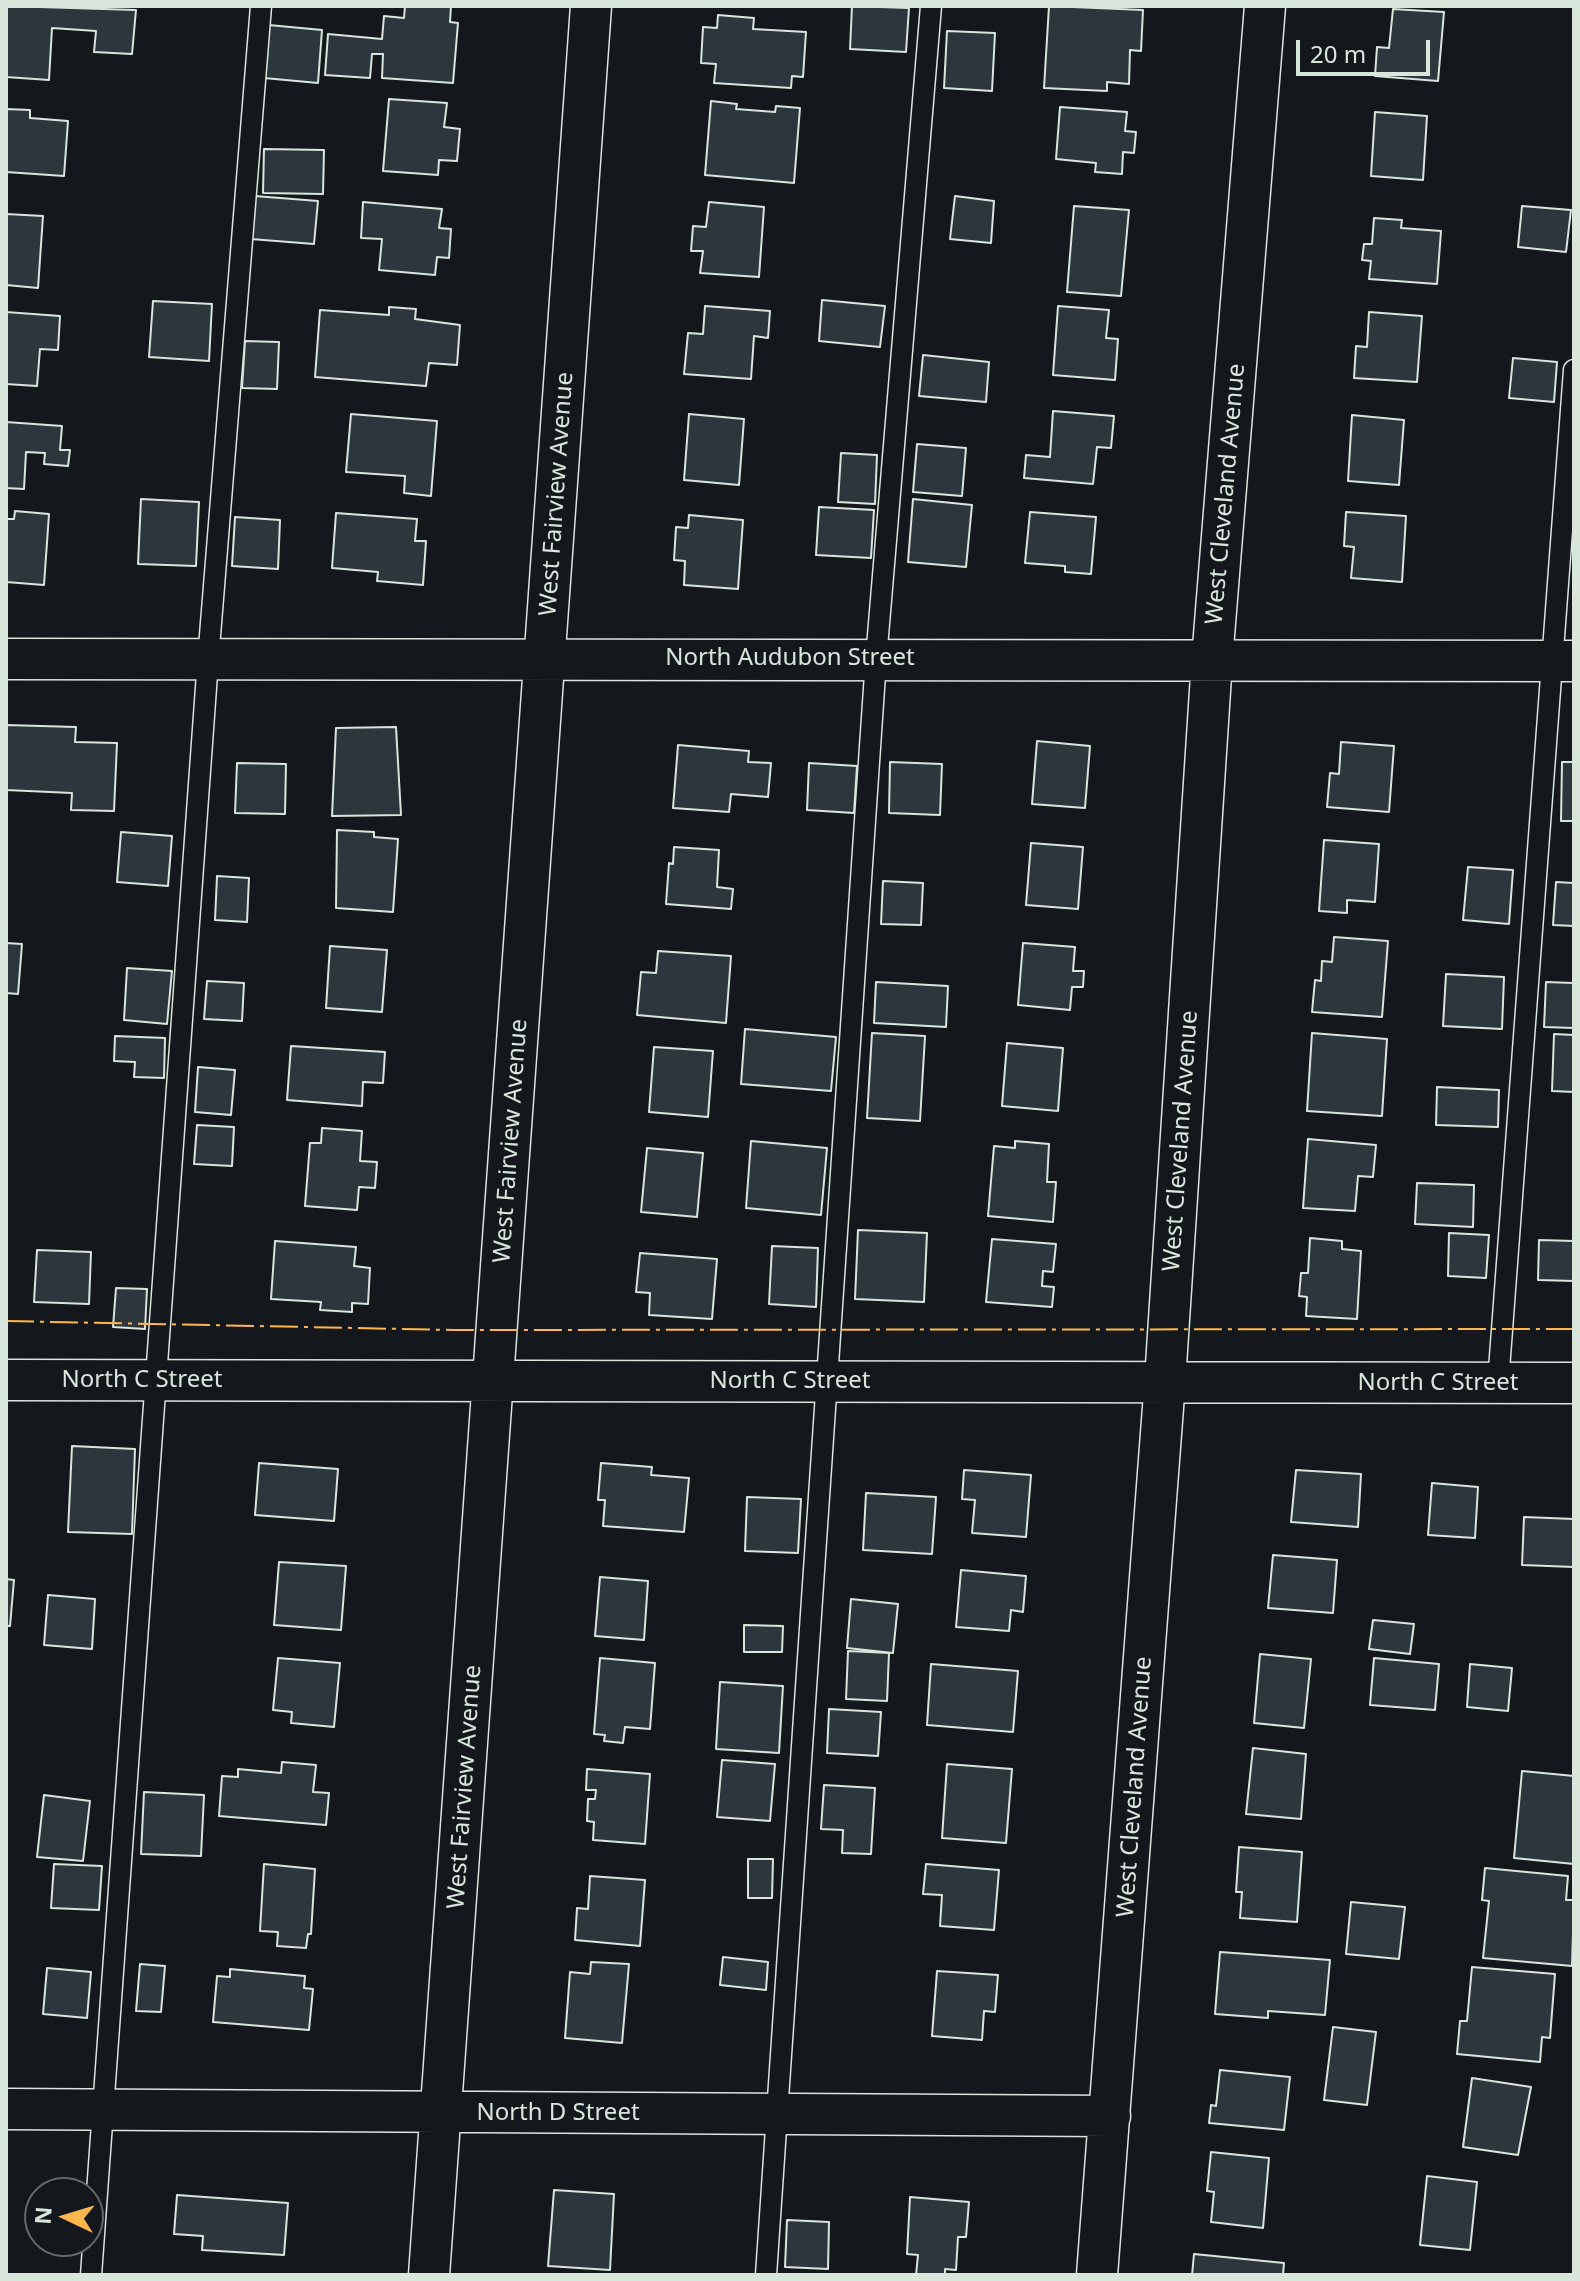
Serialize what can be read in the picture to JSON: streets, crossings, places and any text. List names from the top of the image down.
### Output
{
  "streets": {
    "street": [
      "West Fairview Avenue",
      "West Cleveland Avenue",
      "North Audubon Street",
      "North C Street",
      "North D Street"
    ]
  },
  "crossings": [
    ["West Fairview Avenue", "North Audubon Street"],
    ["West Fairview Avenue", "North C Street"],
    ["West Fairview Avenue", "North D Street"],
    ["West Cleveland Avenue", "North Audubon Street"],
    ["West Cleveland Avenue", "North C Street"],
    ["West Cleveland Avenue", "North D Street"]
  ],
  "scale_bar": "20 m",
  "north": "left"
}
